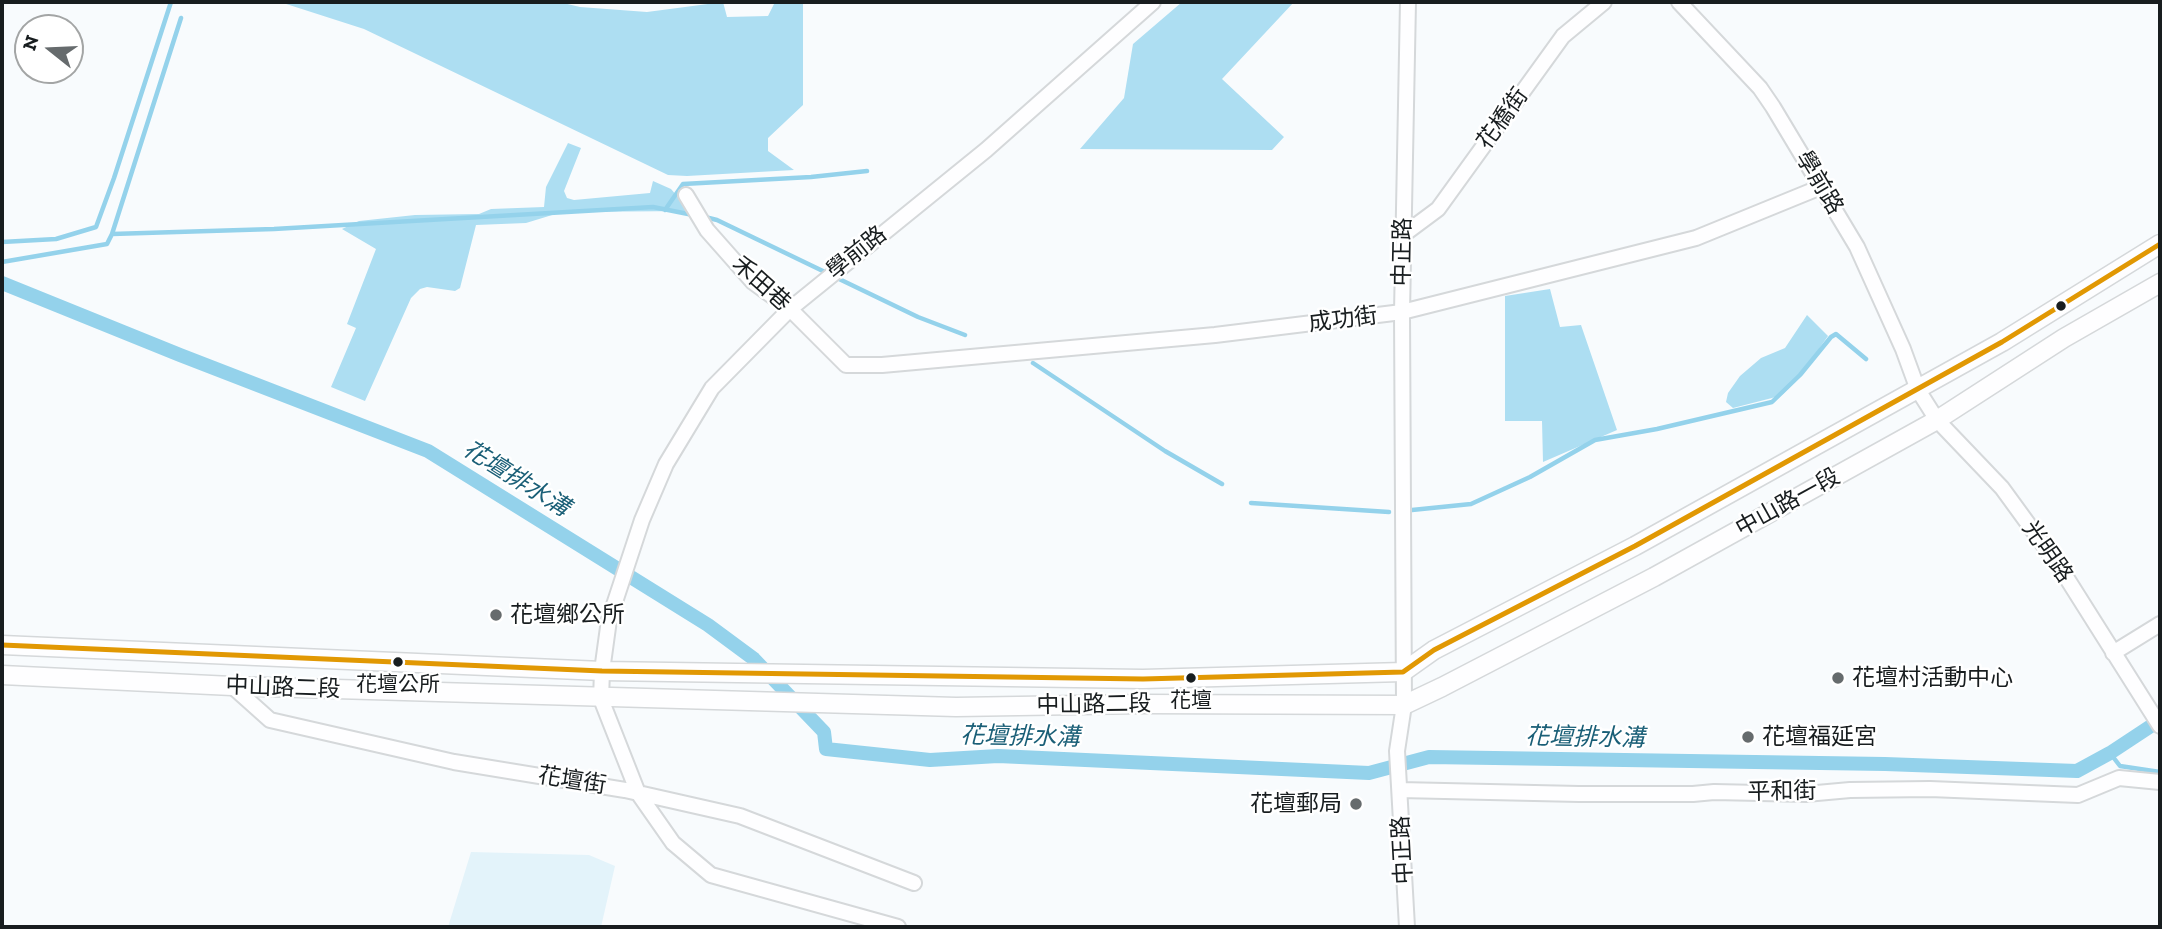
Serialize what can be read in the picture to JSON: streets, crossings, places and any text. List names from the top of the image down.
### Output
{
  "streets": {
    "main road": ["中山路一段", "中山路二段"],
    "street": [
      "花橋街",
      "學前路",
      "中正路",
      "禾田巷",
      "成功街",
      "光明路",
      "花壇街",
      "平和街"
    ]
  },
  "crossings": [
    ["花橋街", "中正路"],
    ["學前路", "禾田巷"],
    ["學前路", "成功街"],
    ["學前路", "中山路一段"],
    ["學前路", "光明路"],
    ["學前路", "中山路二段"],
    ["中正路", "成功街"],
    ["中正路", "中山路一段"],
    ["中正路", "中山路二段"],
    ["中正路", "平和街"],
    ["禾田巷", "成功街"],
    ["中山路一段", "光明路"],
    ["中山路一段", "中山路二段"],
    ["中山路二段", "花壇街"]
  ],
  "water": ["花壇排水溝"],
  "places": [
    "花壇鄉公所",
    "花壇公所",
    "花壇",
    "花壇村活動中心",
    "花壇福延宮",
    "花壇郵局"
  ],
  "north": "left"
}
